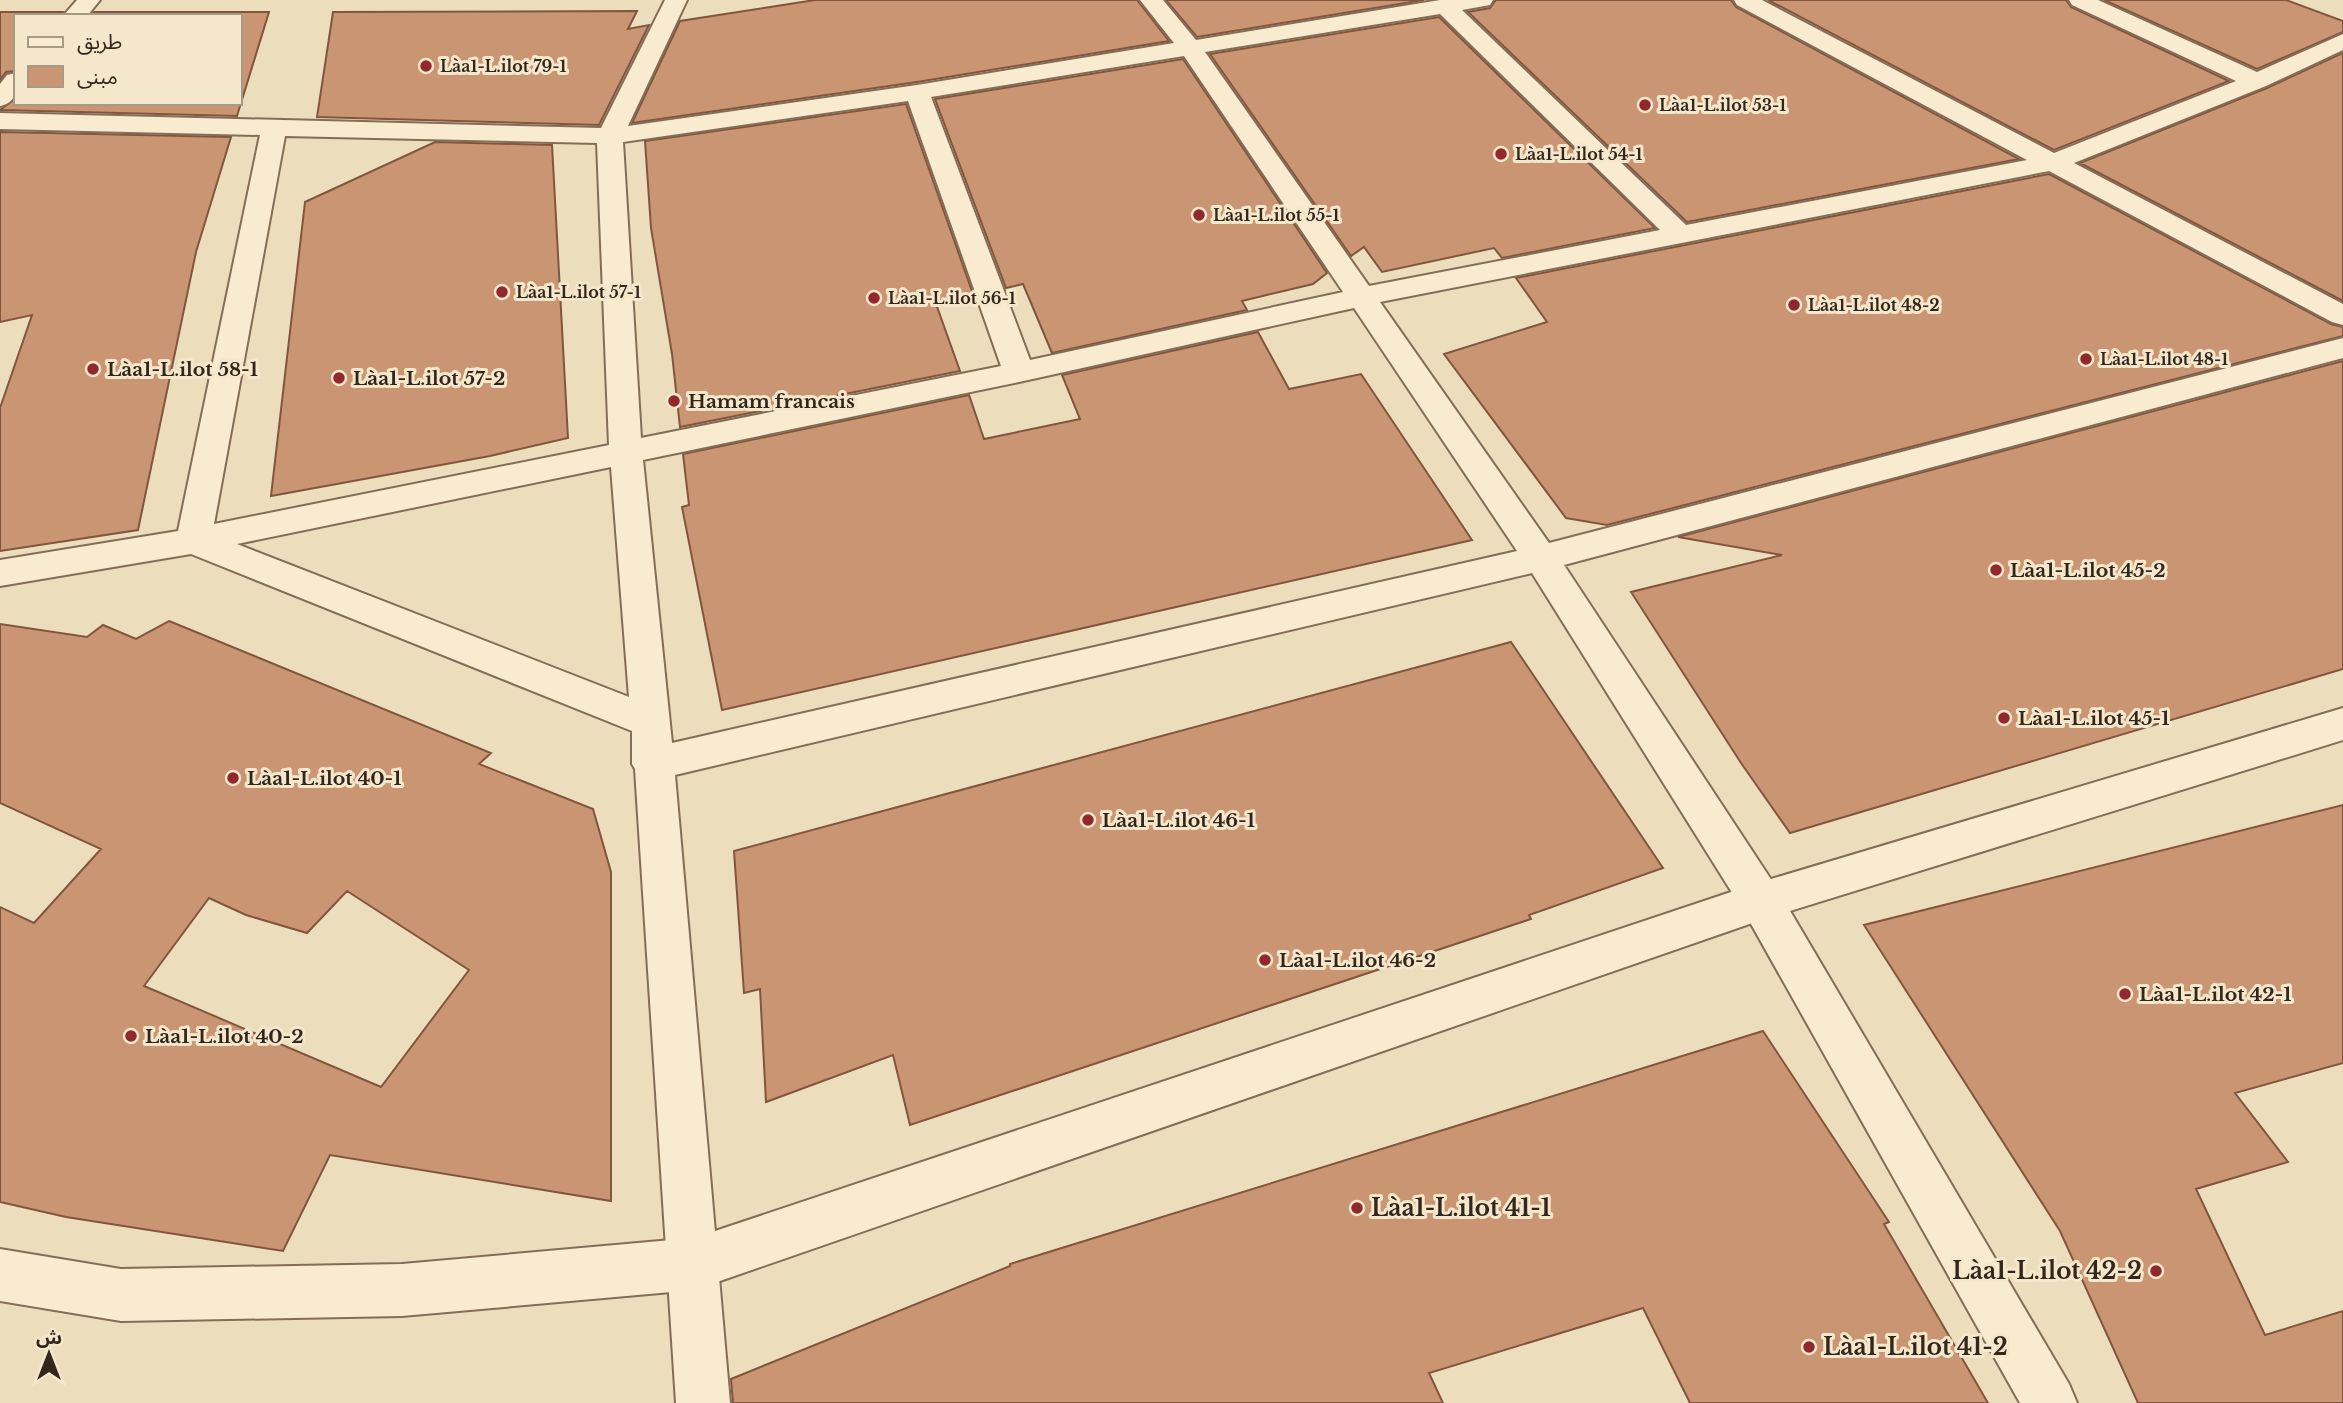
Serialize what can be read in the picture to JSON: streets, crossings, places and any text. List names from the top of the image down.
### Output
{
  "places": [
    "Làa1-L.ilot 79-1",
    "Làa1-L.ilot 53-1",
    "Làa1-L.ilot 54-1",
    "Làa1-L.ilot 55-1",
    "Làa1-L.ilot 57-1",
    "Làa1-L.ilot 56-1",
    "Làa1-L.ilot 48-2",
    "Làa1-L.ilot 48-1",
    "Làa1-L.ilot 58-1",
    "Làa1-L.ilot 57-2",
    "Hamam francais",
    "Làa1-L.ilot 45-2",
    "Làa1-L.ilot 45-1",
    "Làa1-L.ilot 40-1",
    "Làa1-L.ilot 46-1",
    "Làa1-L.ilot 46-2",
    "Làa1-L.ilot 42-1",
    "Làa1-L.ilot 40-2",
    "Làa1-L.ilot 41-1",
    "Làa1-L.ilot 42-2",
    "Làa1-L.ilot 41-2"
  ],
  "legend": ["طريق", "مبنى"],
  "north": "top"
}
